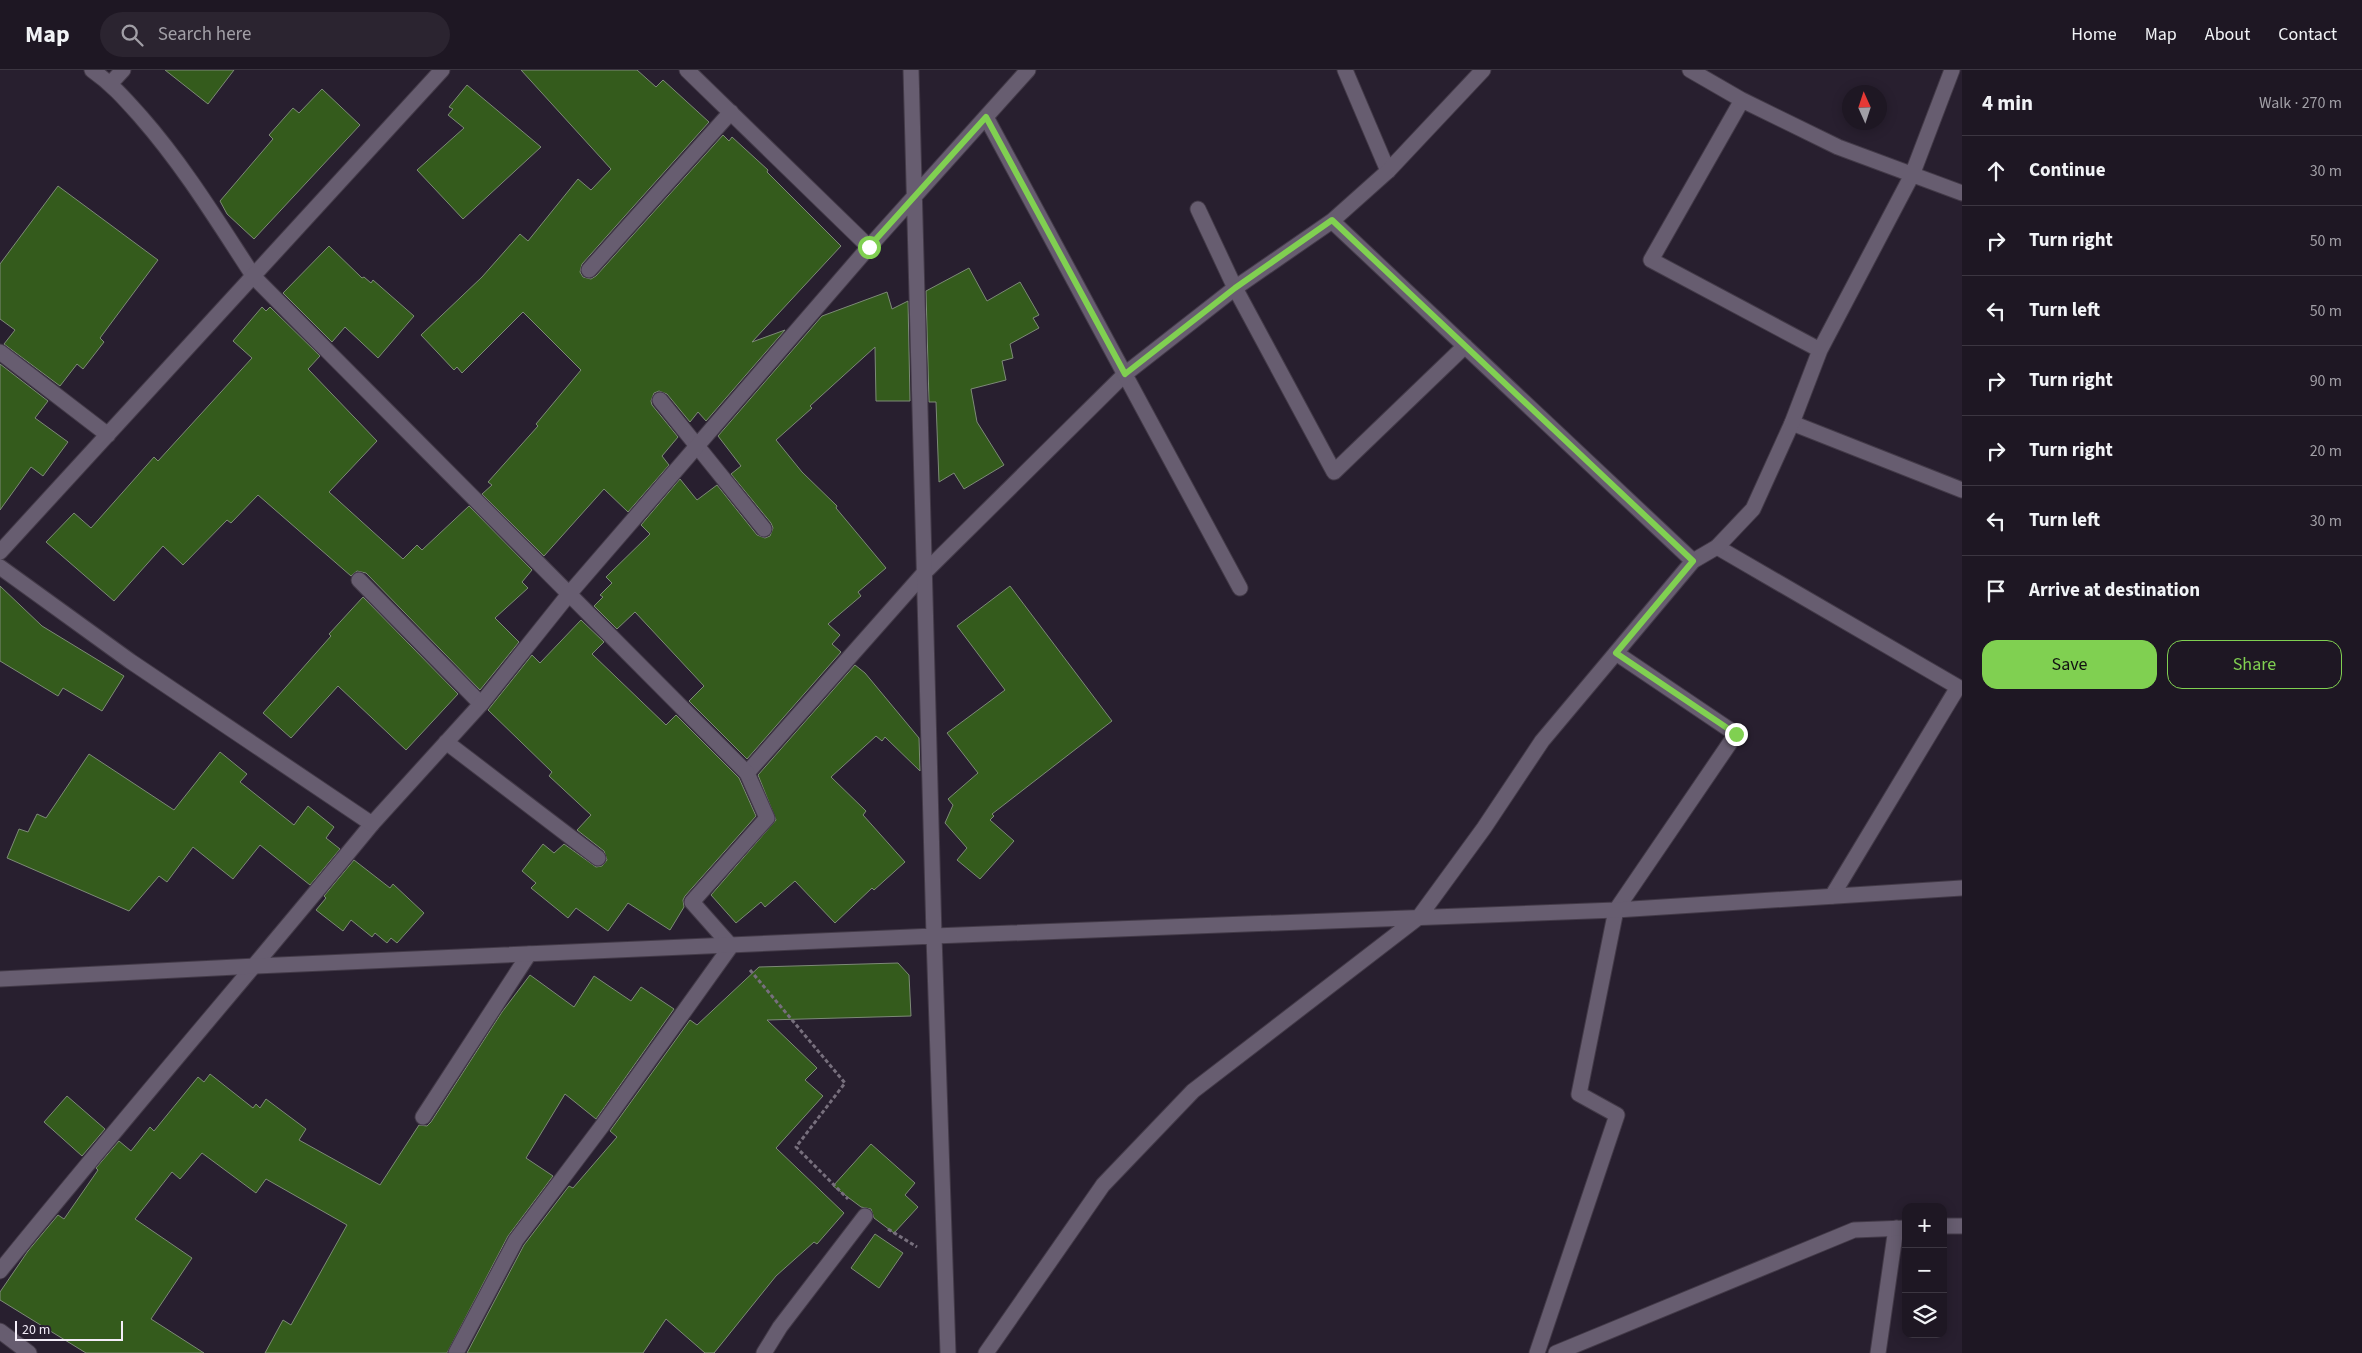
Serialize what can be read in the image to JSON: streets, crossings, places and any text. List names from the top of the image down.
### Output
{
  "scale_bar": "20 m",
  "north": "top",
  "page": {
    "header": "Map",
    "search": "Search here",
    "nav": [
      "Home",
      "Map",
      "About",
      "Contact"
    ],
    "heading": ["4 min", "Walk · 270 m"],
    "list": [
      ["Continue", "30 m"],
      ["Turn right", "50 m"],
      ["Turn left", "50 m"],
      ["Turn right", "90 m"],
      ["Turn right", "20 m"],
      ["Turn left", "30 m"],
      "Arrive at destination"
    ],
    "buttons": ["Save", "Share"],
    "map_buttons": ["+", "−"],
    "scale": "20 m"
  }
}
